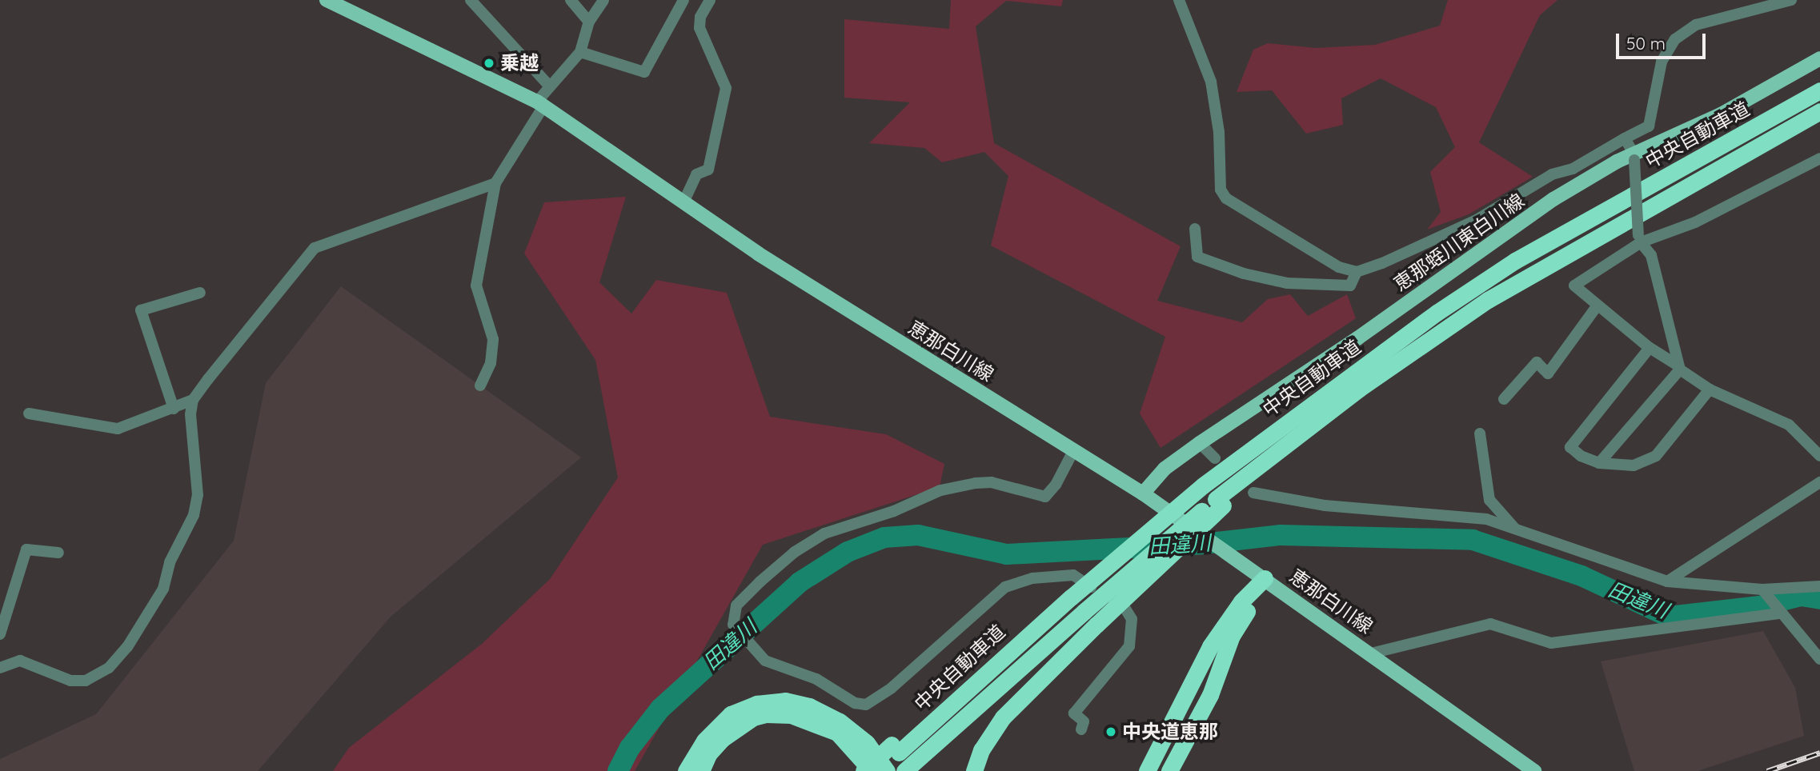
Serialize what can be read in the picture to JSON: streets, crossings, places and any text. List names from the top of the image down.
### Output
{
  "streets": {
    "highway": ["中央自動車道"],
    "main road": ["恵那蛭川東白川線", "恵那白川線"]
  },
  "crossings": [
    ["恵那蛭川東白川線", "恵那白川線"]
  ],
  "water": ["田違川"],
  "places": ["乗越", "中央道恵那"],
  "scale_bar": "50 m"
}
